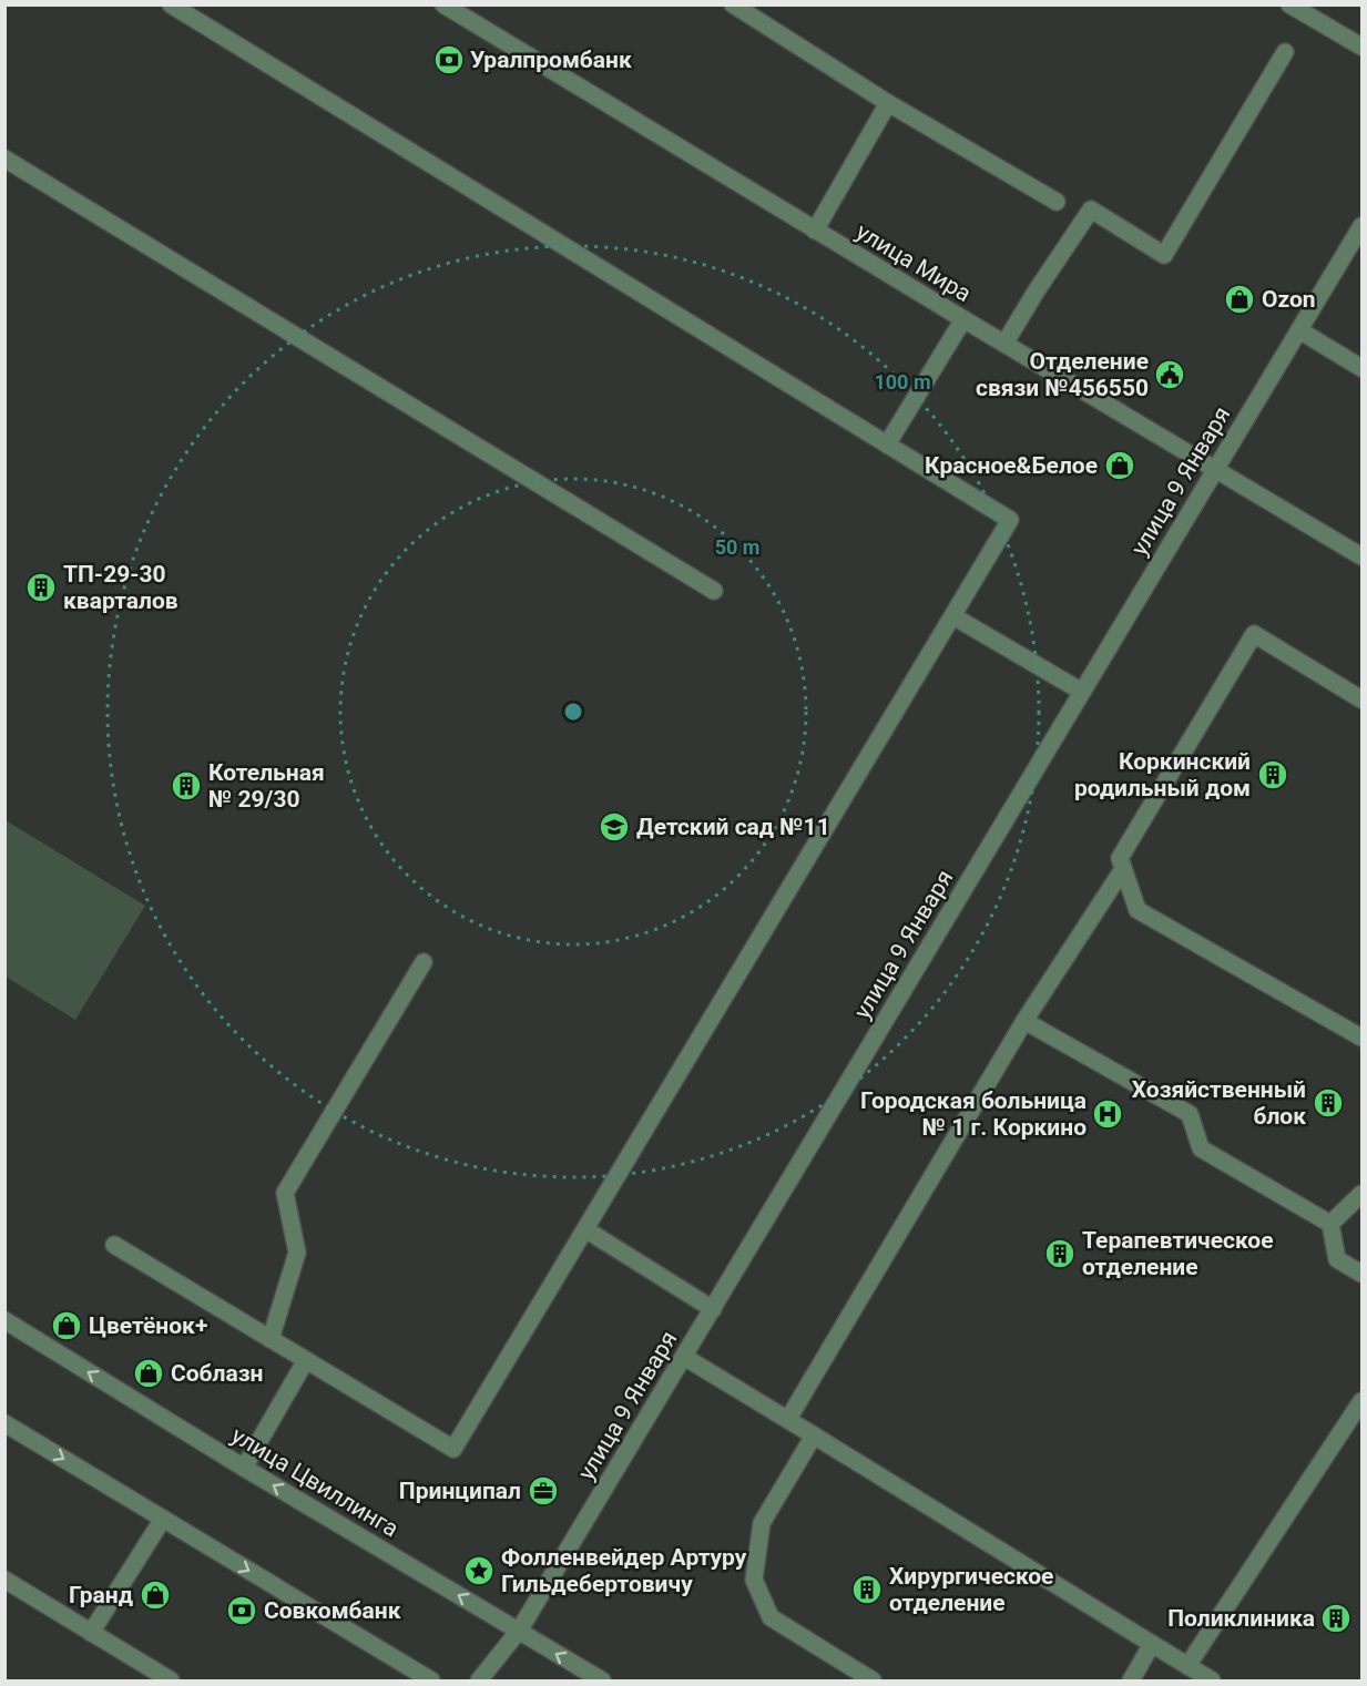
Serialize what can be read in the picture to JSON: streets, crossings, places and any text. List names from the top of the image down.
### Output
{
  "streets": {
    "street": ["улица Мира", "улица 9 Января", "улица Цвиллинга"]
  },
  "crossings": [
    ["улица Мира", "улица 9 Января"],
    ["улица 9 Января", "улица Цвиллинга"]
  ],
  "places": {
    "bank": ["Уралпромбанк", "Совкомбанк"],
    "shop": [
      "Ozon",
      "Красное&Белое",
      "Цветёнок+",
      "Соблазн",
      "Гранд"
    ],
    "public building": ["Отделение связи №456550"],
    "building": [
      "ТП-29-30 кварталов",
      "Коркинский родильный дом",
      "Котельная № 29/30",
      "Хозяйственный блок",
      "Терапевтическое отделение",
      "Хирургическое отделение",
      "Поликлиника"
    ],
    "school or university": ["Детский сад №11"],
    "hospital": ["Городская больница № 1 г. Коркино"],
    "office": ["Принципал"],
    "place": ["Фолленвейдер Артуру Гильдебертовичу"]
  },
  "rings": ["100 m", "50 m"]
}
